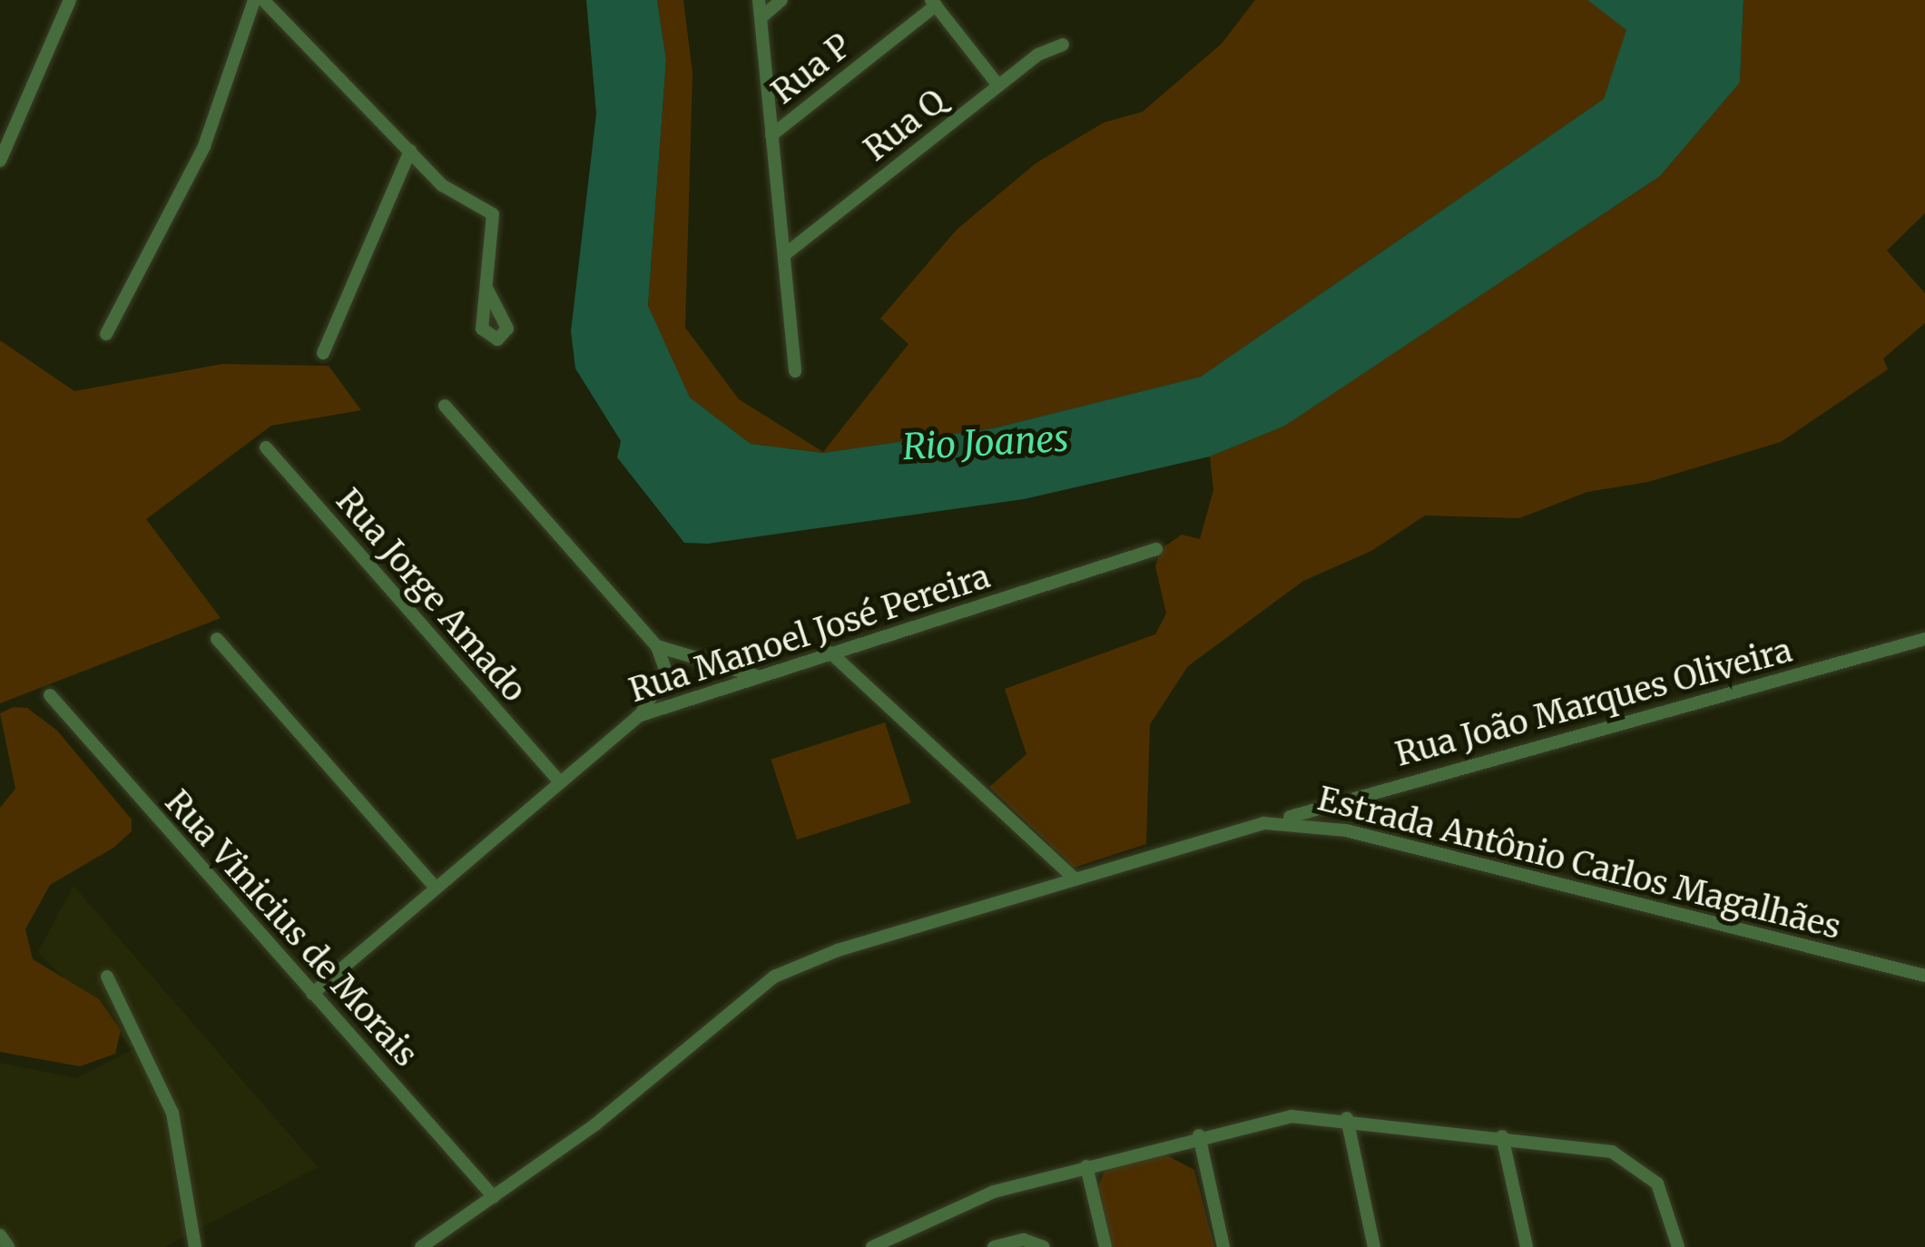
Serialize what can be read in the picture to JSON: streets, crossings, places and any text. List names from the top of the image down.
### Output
{
  "streets": {
    "street": [
      "Rua P",
      "Rua Q",
      "Rua Jorge Amado",
      "Rua Manoel José Pereira",
      "Rua João Marques Oliveira",
      "Estrada Antônio Carlos Magalhães",
      "Rua Vinicius de Morais"
    ]
  },
  "crossings": [
    ["Rua Jorge Amado", "Rua Manoel José Pereira"],
    ["Rua Manoel José Pereira", "Rua Vinicius de Morais"],
    ["Rua João Marques Oliveira", "Estrada Antônio Carlos Magalhães"],
    ["Estrada Antônio Carlos Magalhães", "Rua Vinicius de Morais"]
  ],
  "water": ["Rio Joanes"]
}
